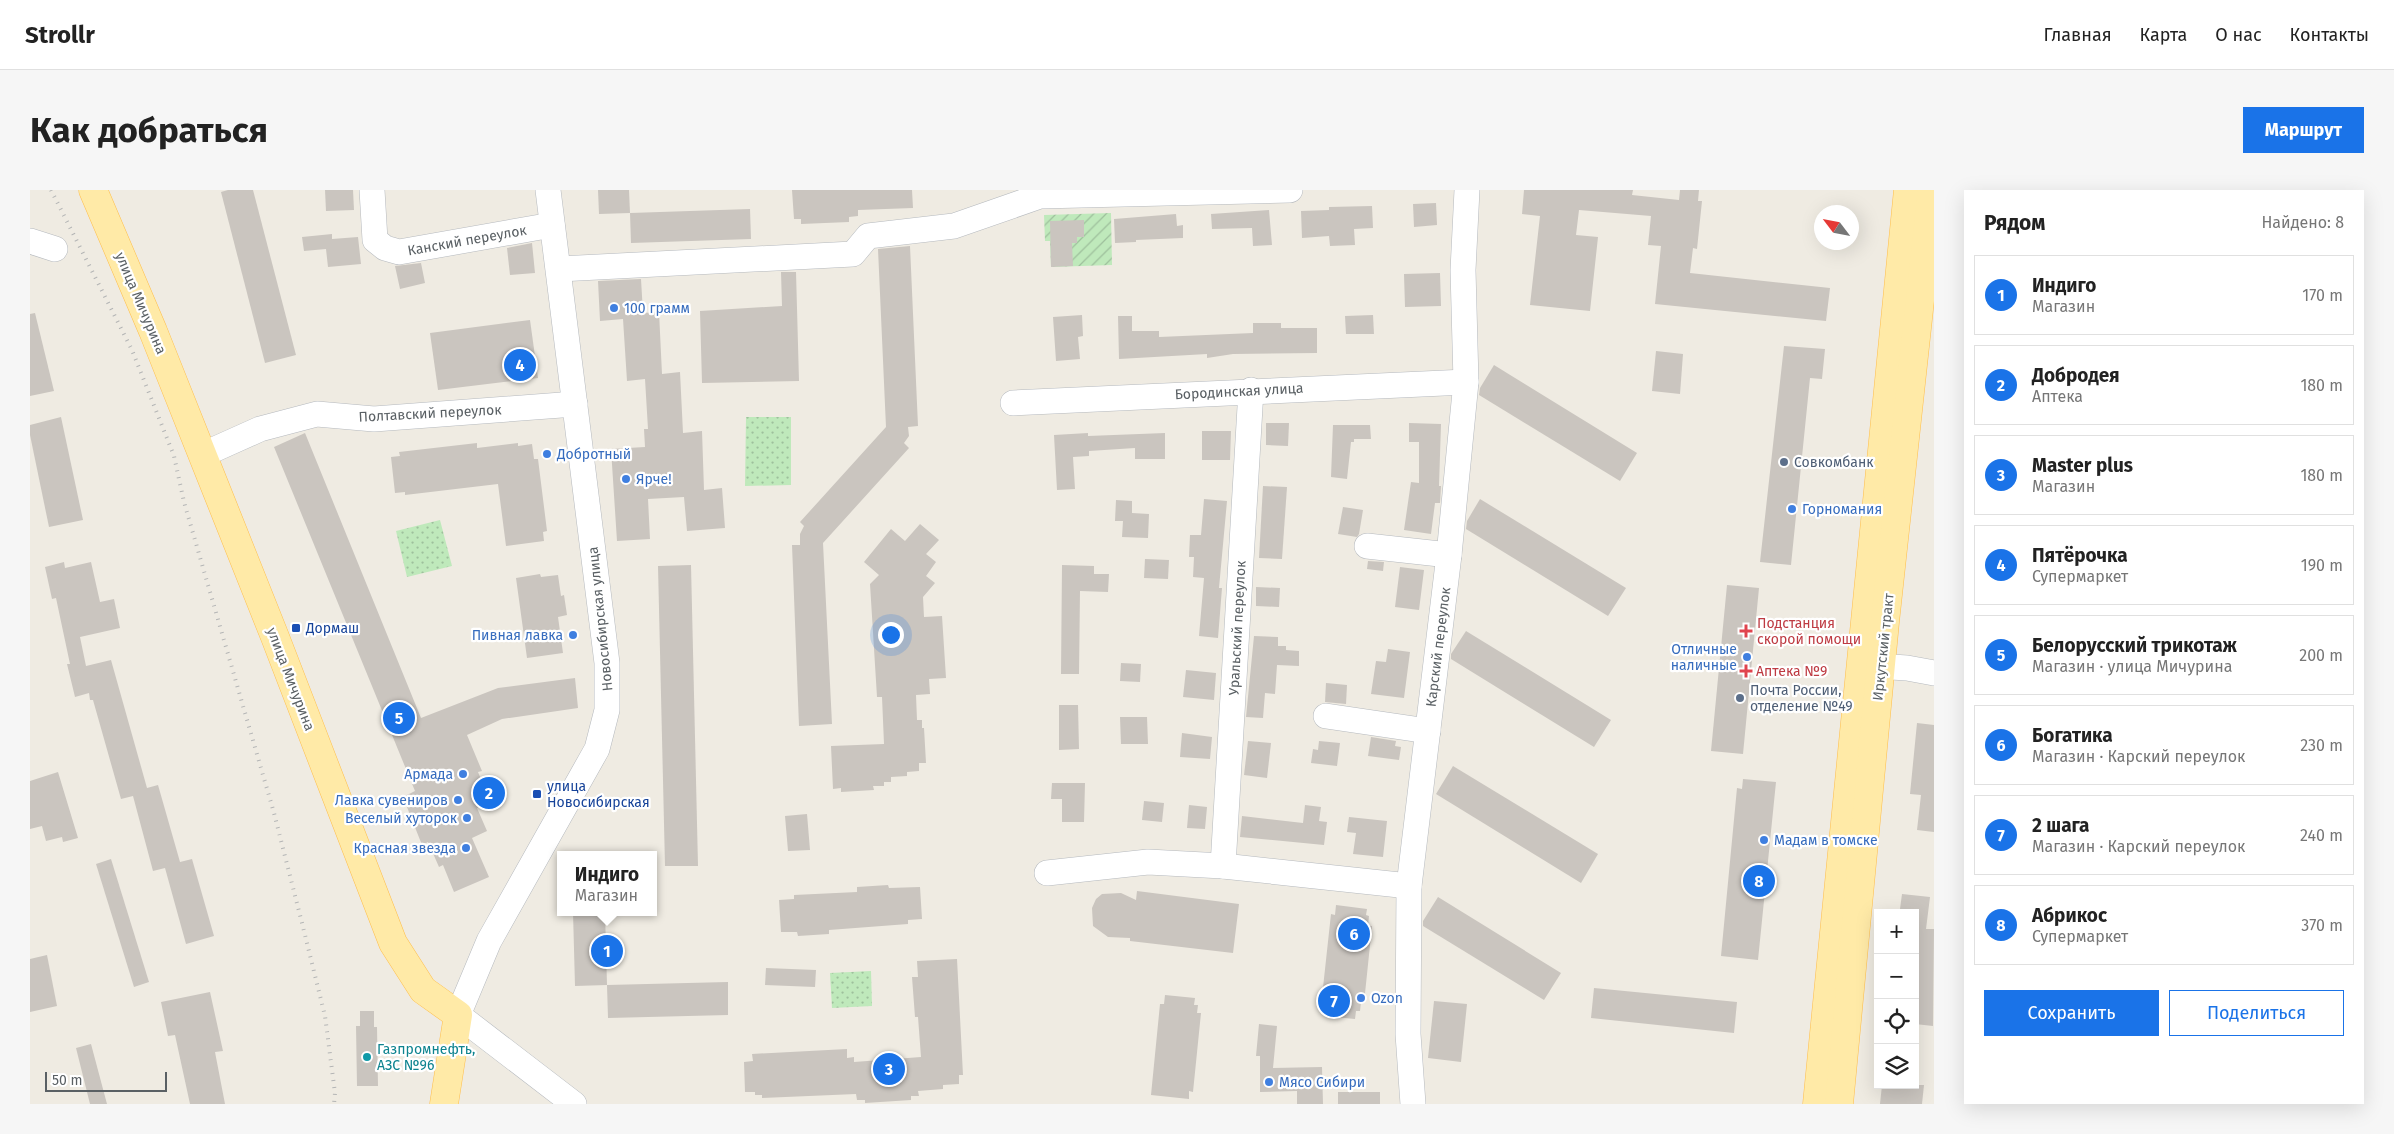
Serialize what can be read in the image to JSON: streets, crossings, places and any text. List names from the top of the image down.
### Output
{
  "streets": {
    "main road": ["улица Мичурина", "Иркутский тракт"],
    "street": [
      "Канский переулок",
      "Бородинская улица",
      "Полтавский переулок",
      "Новосибирская улица",
      "Уральский переулок",
      "Карский переулок"
    ]
  },
  "crossings": [
    ["Канский переулок", "Новосибирская улица"],
    ["улица Мичурина", "Полтавский переулок"],
    ["улица Мичурина", "Новосибирская улица"],
    ["Бородинская улица", "Уральский переулок"],
    ["Бородинская улица", "Карский переулок"],
    ["Полтавский переулок", "Новосибирская улица"]
  ],
  "places": {
    "other": [
      "100 грамм",
      "Добротный",
      "Совкомбанк",
      "Ярче!",
      "Горномания",
      "Пивная лавка",
      "Отличные наличные",
      "Почта России, отделение №49",
      "Армада",
      "Лавка сувениров",
      "Веселый хуторок",
      "Мадам в томске",
      "Красная звезда",
      "Ozon",
      "Газпромнефть, АЗС №96",
      "Мясо Сибири"
    ],
    "transit": ["Дормаш", "улица Новосибирская"],
    "health": ["Подстанция скорой помощи", "Аптека №9"]
  },
  "scale_bar": "50 m",
  "north": "top left",
  "page": {
    "header": "Strollr",
    "nav": [
      "Главная",
      "Карта",
      "О нас",
      "Контакты"
    ],
    "buttons": [
      "Маршрут",
      ["Сохранить", "Поделиться"]
    ],
    "title": "Как добраться",
    "heading": ["Рядом", "Найдено: 8"],
    "list": [
      {
        "mark": "1",
        "name": "Индиго",
        "note": "Магазин",
        "value": "170 m"
      },
      {
        "mark": "2",
        "name": "Добродея",
        "note": "Аптека",
        "value": "180 m"
      },
      {
        "mark": "3",
        "name": "Master plus",
        "note": "Магазин",
        "value": "180 m"
      },
      {
        "mark": "4",
        "name": "Пятёрочка",
        "note": "Супермаркет",
        "value": "190 m"
      },
      {
        "mark": "5",
        "name": "Белорусский трикотаж",
        "note": "Магазин · улица Мичурина",
        "value": "200 m"
      },
      {
        "mark": "6",
        "name": "Богатика",
        "note": "Магазин · Карский переулок",
        "value": "230 m"
      },
      {
        "mark": "7",
        "name": "2 шага",
        "note": "Магазин · Карский переулок",
        "value": "240 m"
      },
      {
        "mark": "8",
        "name": "Абрикос",
        "note": "Супермаркет",
        "value": "370 m"
      }
    ],
    "pins": [
      "4",
      "5",
      "2",
      "8",
      "6",
      "1",
      "7",
      "3"
    ],
    "popup": ["Индиго", "Магазин"],
    "map_buttons": ["+", "−"],
    "scale": "50 m"
  }
}
